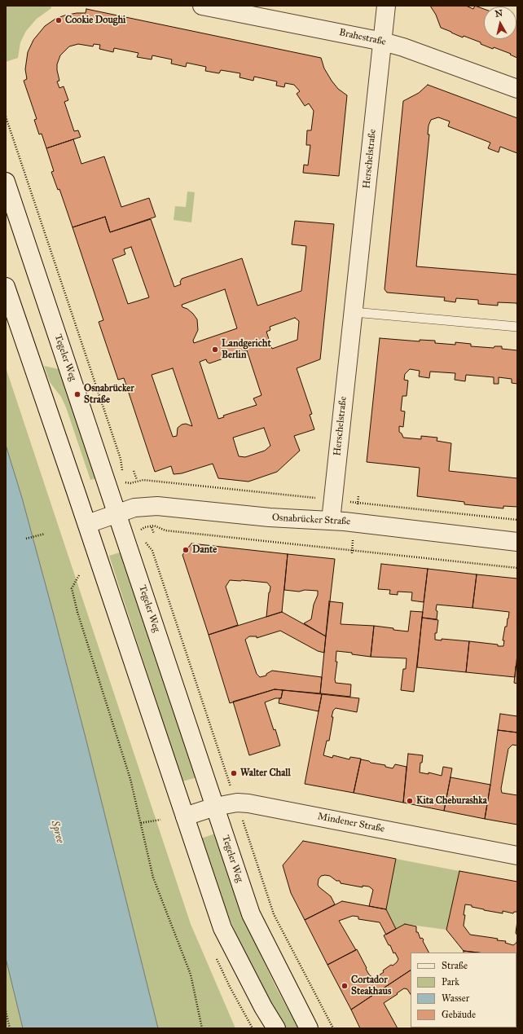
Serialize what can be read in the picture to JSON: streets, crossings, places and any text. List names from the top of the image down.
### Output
{
  "streets": {
    "main road": [
      "Brahestraße",
      "Herschelstraße",
      "Tegeler Weg",
      "Osnabrücker Straße",
      "Mindener Straße"
    ]
  },
  "crossings": [
    ["Brahestraße", "Herschelstraße"],
    ["Herschelstraße", "Osnabrücker Straße"],
    ["Tegeler Weg", "Osnabrücker Straße"],
    ["Tegeler Weg", "Mindener Straße"]
  ],
  "water": ["Spree"],
  "places": [
    "Cookie Doughi",
    "Landgericht Berlin",
    "Osnabrücker Straße",
    "Dante",
    "Walter Chall",
    "Kita Cheburashka",
    "Cortador Steakhaus"
  ],
  "legend": [
    "Straße",
    "Park",
    "Wasser",
    "Gebäude"
  ],
  "north": "top"
}
